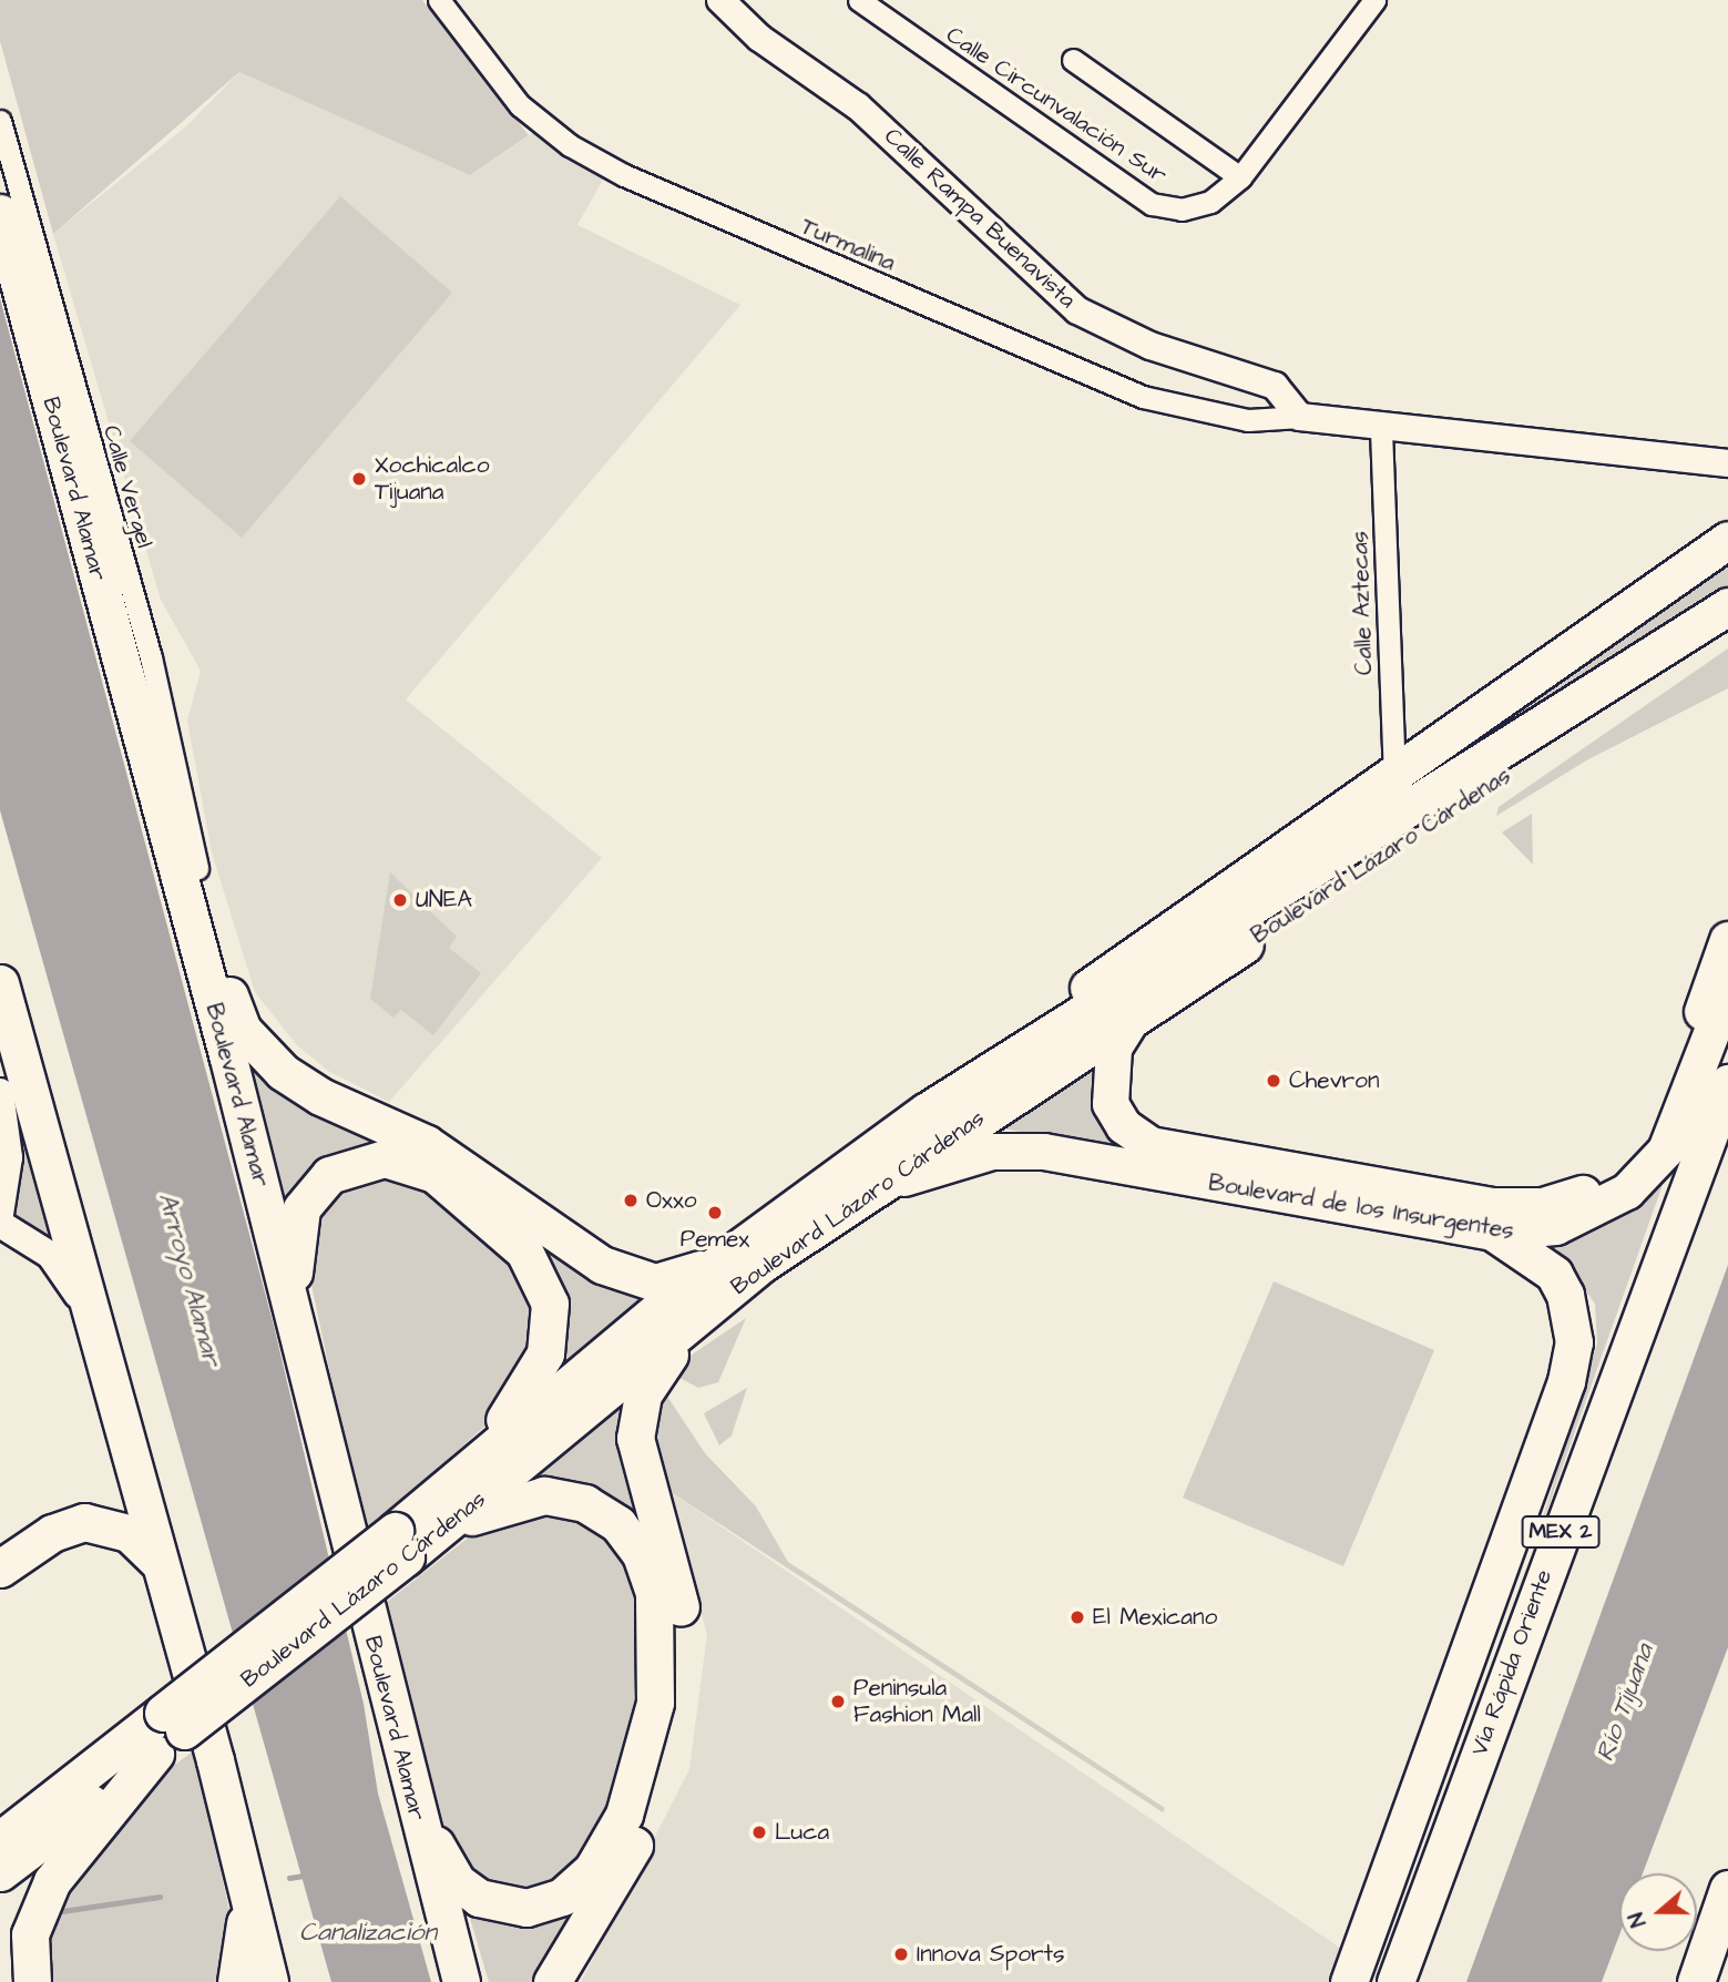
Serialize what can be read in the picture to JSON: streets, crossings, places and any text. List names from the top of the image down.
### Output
{
  "streets": {
    "highway": [
      "Boulevard Alamar",
      "Boulevard Lázaro Cárdenas",
      "MEX 2",
      "Vía Rápida Oriente"
    ],
    "main road": ["Boulevard de los Insurgentes"],
    "street": [
      "Calle Circunvalación Sur",
      "Calle Rampa Buenavista",
      "Turmalina",
      "Calle Vergel",
      "Calle Aztecas"
    ]
  },
  "crossings": [
    ["Calle Rampa Buenavista", "Turmalina"],
    ["Boulevard Lázaro Cárdenas", "Boulevard de los Insurgentes"]
  ],
  "water": ["Arroyo Alamar", "Río Tijuana", "Canalización"],
  "places": [
    "Xochicalco Tijuana",
    "UNEA",
    "Chevron",
    "Oxxo",
    "Pemex",
    "El Mexicano",
    "Peninsula Fashion Mall",
    "Luca",
    "Innova Sports"
  ],
  "north": "left"
}
